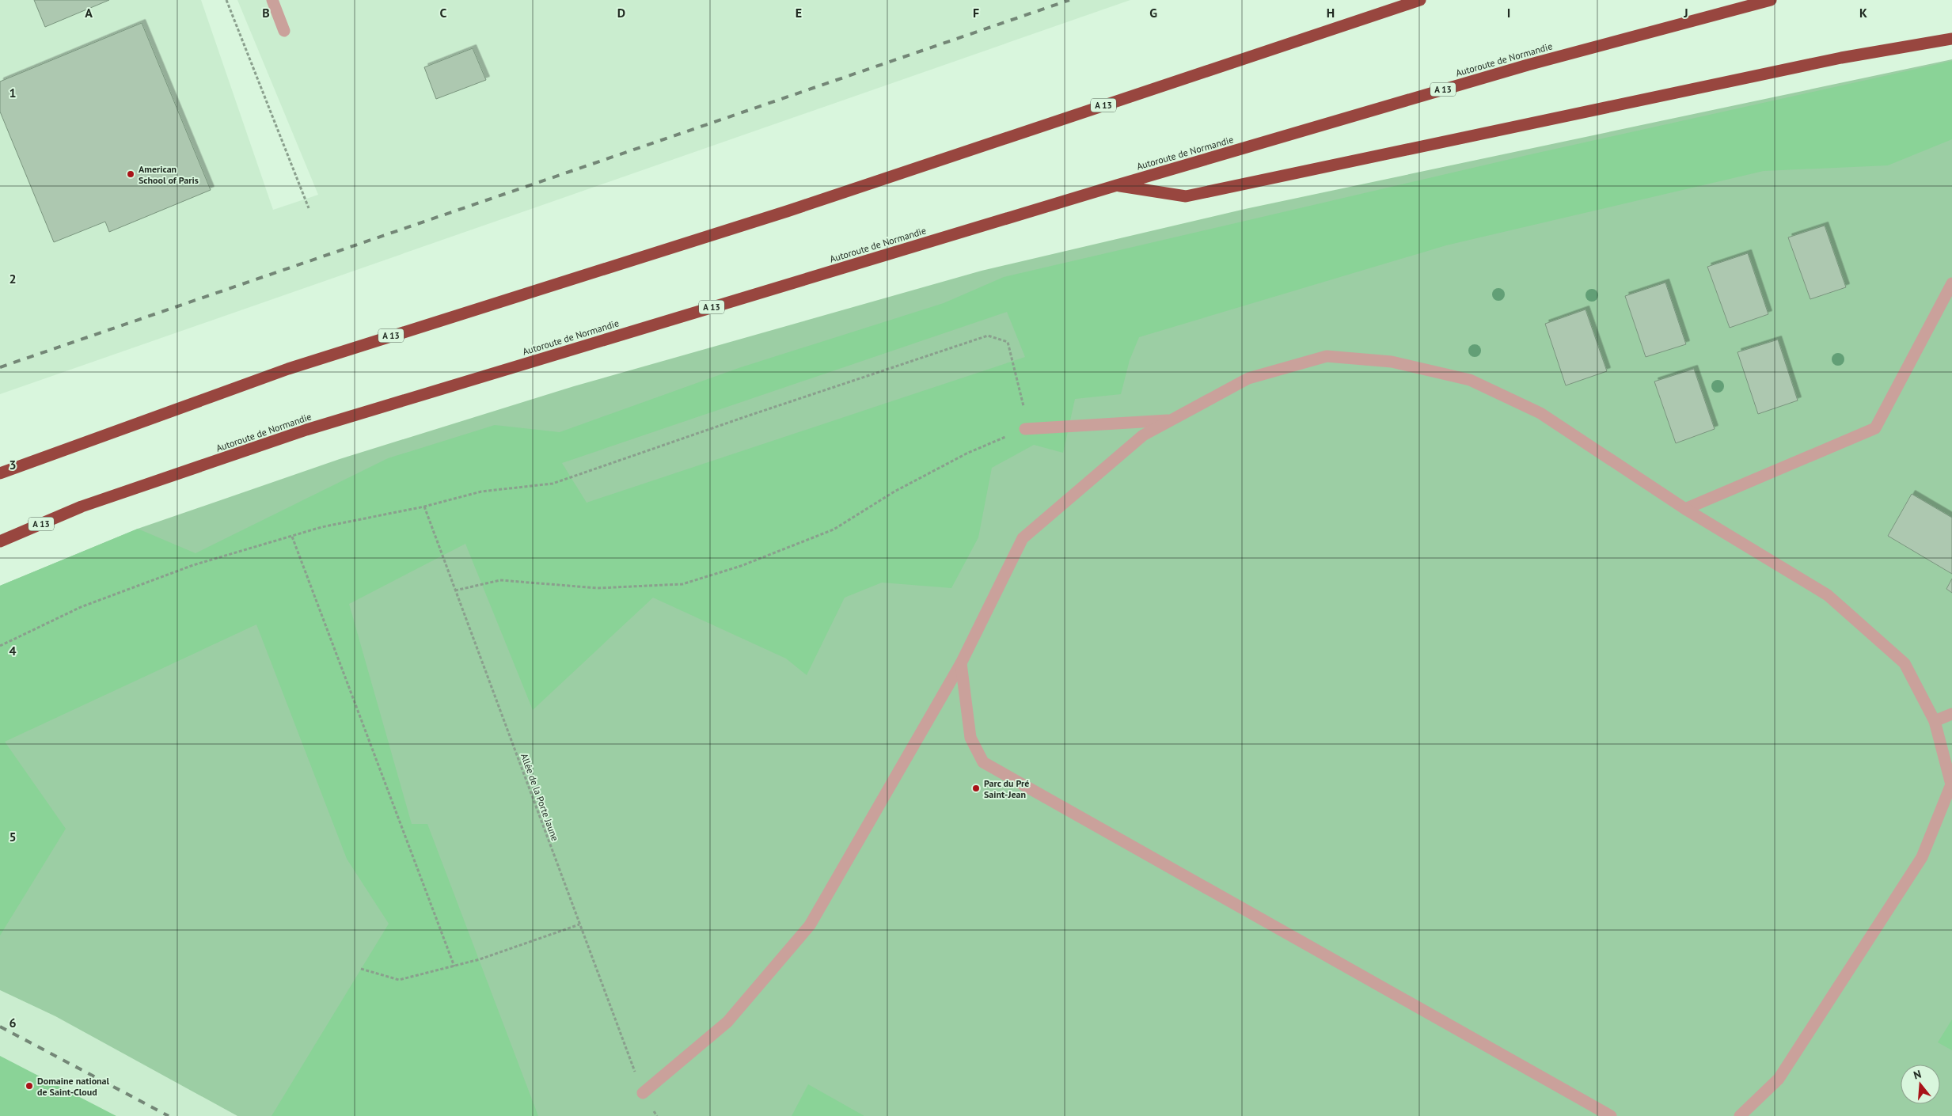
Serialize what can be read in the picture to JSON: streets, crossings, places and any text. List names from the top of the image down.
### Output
{
  "streets": {
    "highway": ["Autoroute de Normandie", "A 13"],
    "path": ["Allée de la Porte Jaune"]
  },
  "places": ["American School of Paris", "Parc du Pré Saint-Jean", "Domaine national de Saint-Cloud"],
  "north": "top",
  "grid": {
    "columns": [
      "A",
      "B",
      "C",
      "D",
      "E",
      "F",
      "G",
      "H",
      "I",
      "J",
      "K"
    ],
    "rows": [
      "1",
      "2",
      "3",
      "4",
      "5",
      "6"
    ]
  }
}
